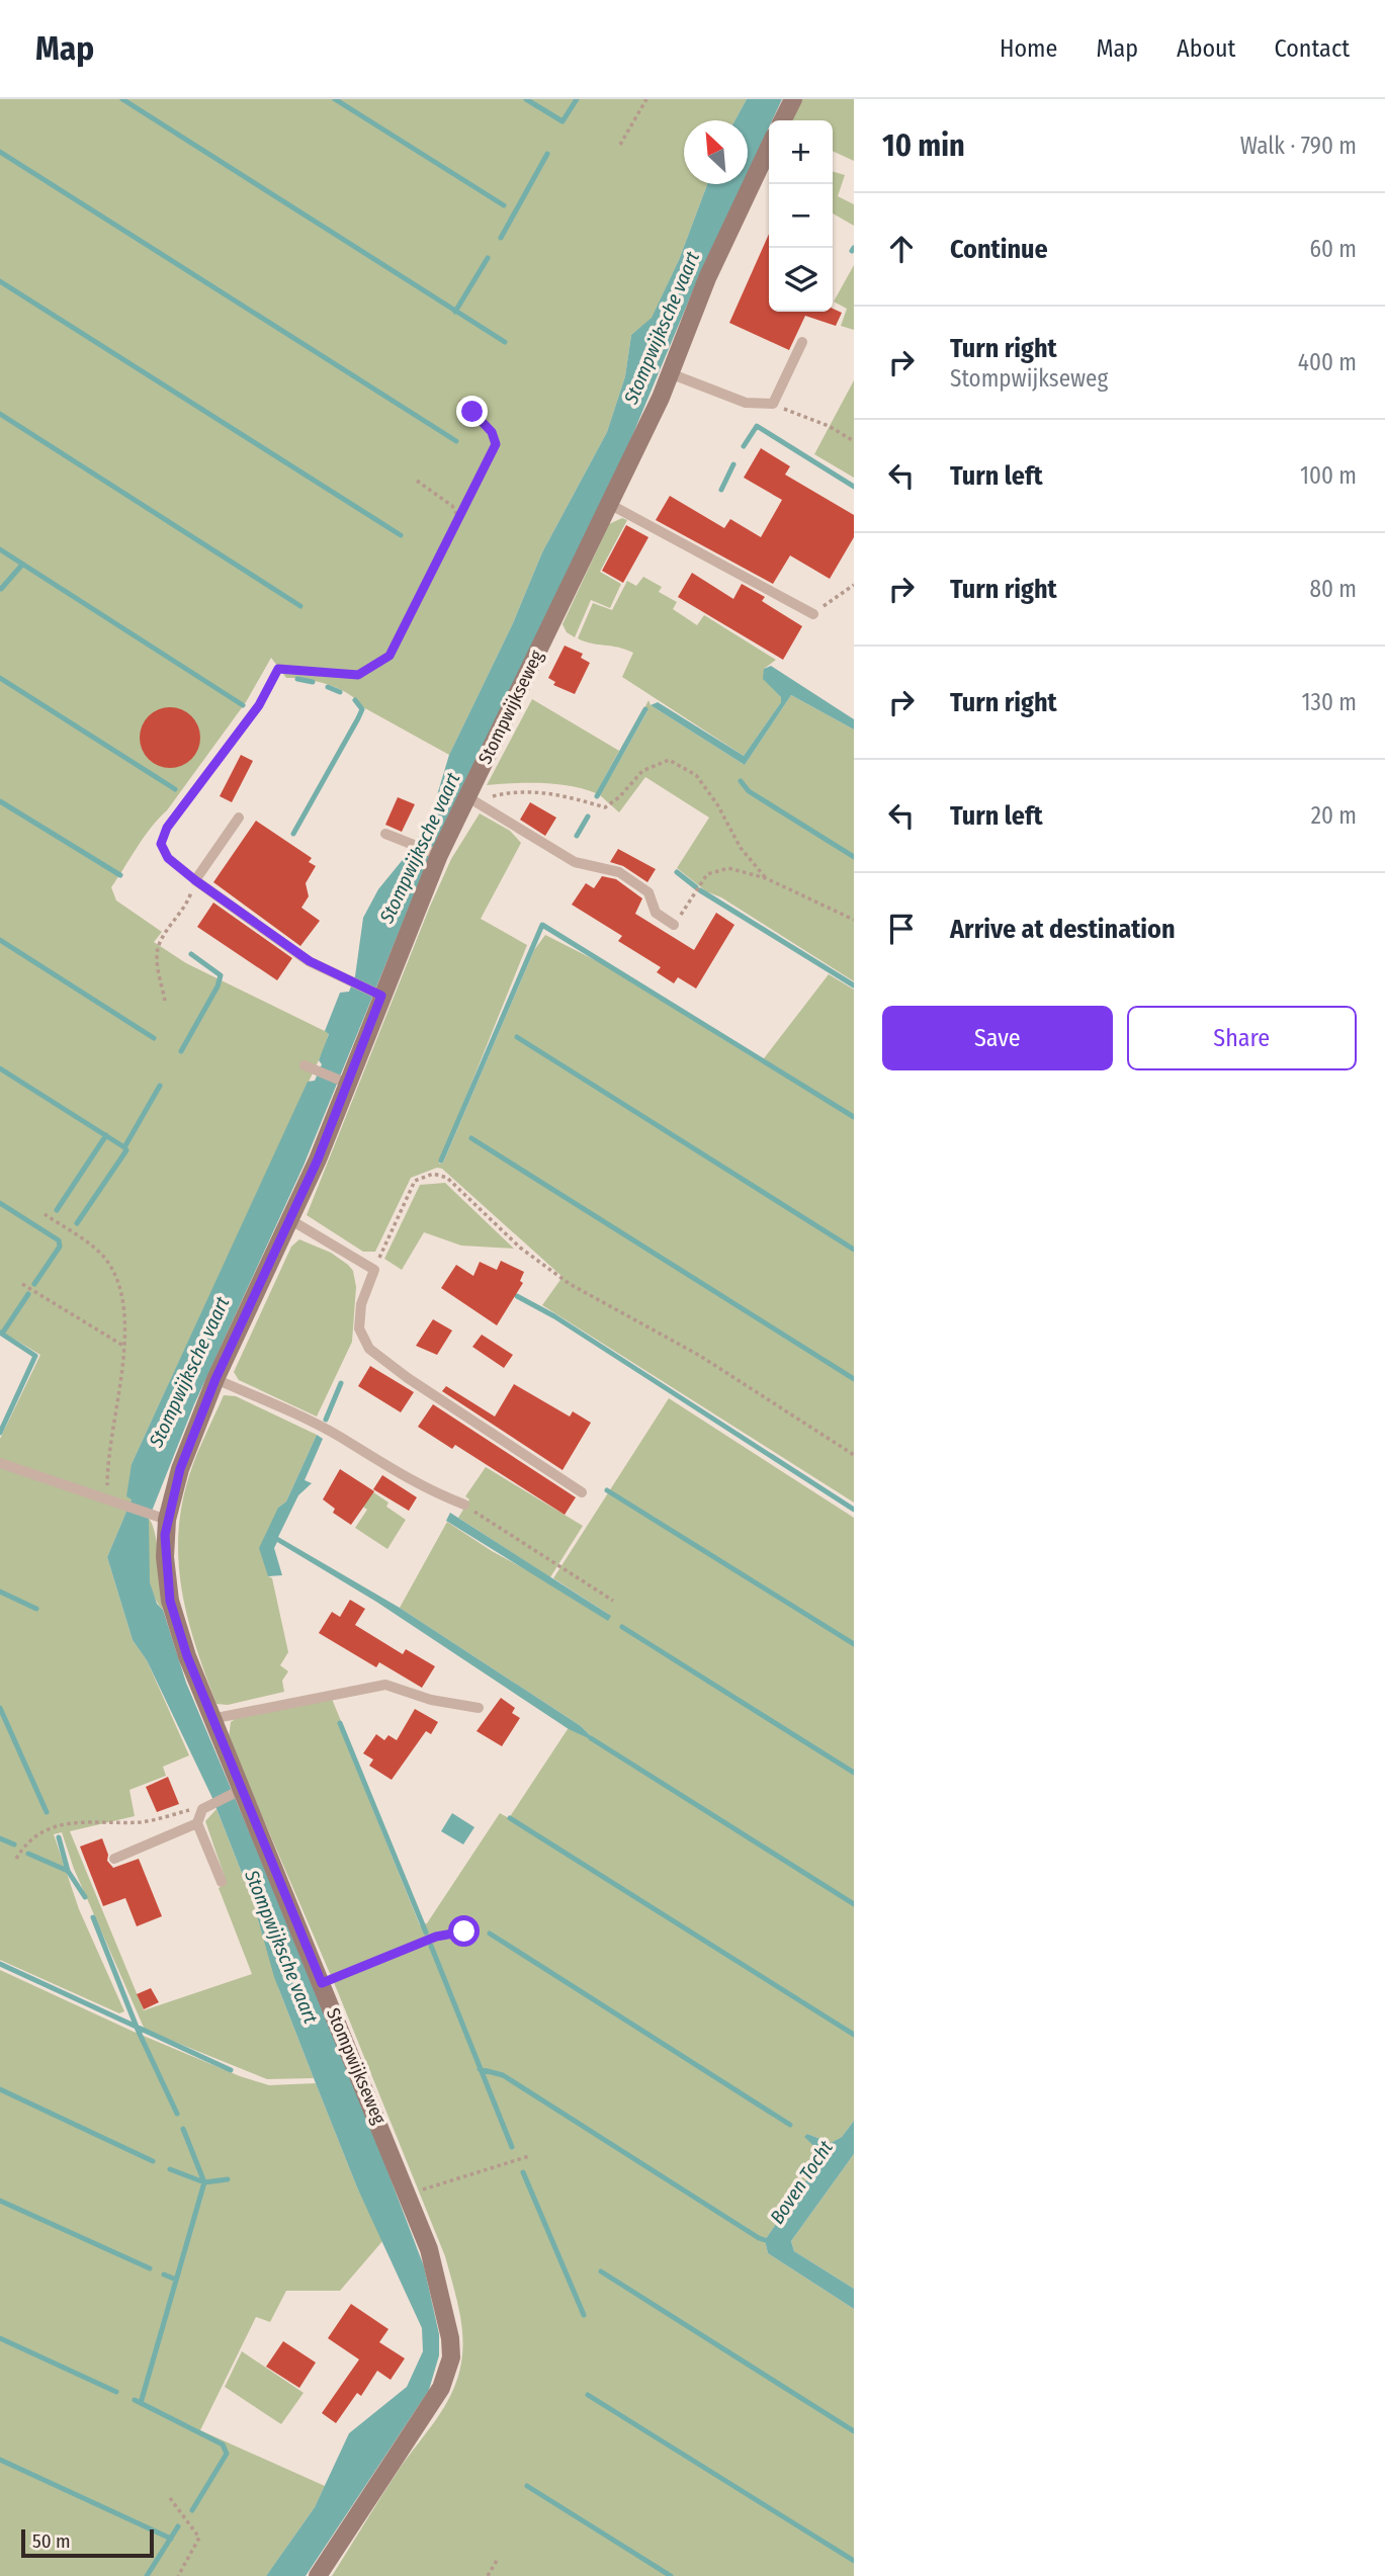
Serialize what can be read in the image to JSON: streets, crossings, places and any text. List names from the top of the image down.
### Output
{
  "streets": {
    "street": ["Stompwijkseweg"]
  },
  "water": ["Stompwijksche vaart", "Boven Tocht"],
  "scale_bar": "50 m",
  "north": "top left",
  "page": {
    "header": "Map",
    "nav": [
      "Home",
      "Map",
      "About",
      "Contact"
    ],
    "heading": ["10 min", "Walk · 790 m"],
    "map_buttons": ["+", "−"],
    "list": [
      ["Continue", "60 m"],
      ["Turn right", "Stompwijkseweg", "400 m"],
      ["Turn left", "100 m"],
      ["Turn right", "80 m"],
      ["Turn right", "130 m"],
      ["Turn left", "20 m"],
      "Arrive at destination"
    ],
    "buttons": ["Save", "Share"],
    "scale": "50 m"
  }
}
